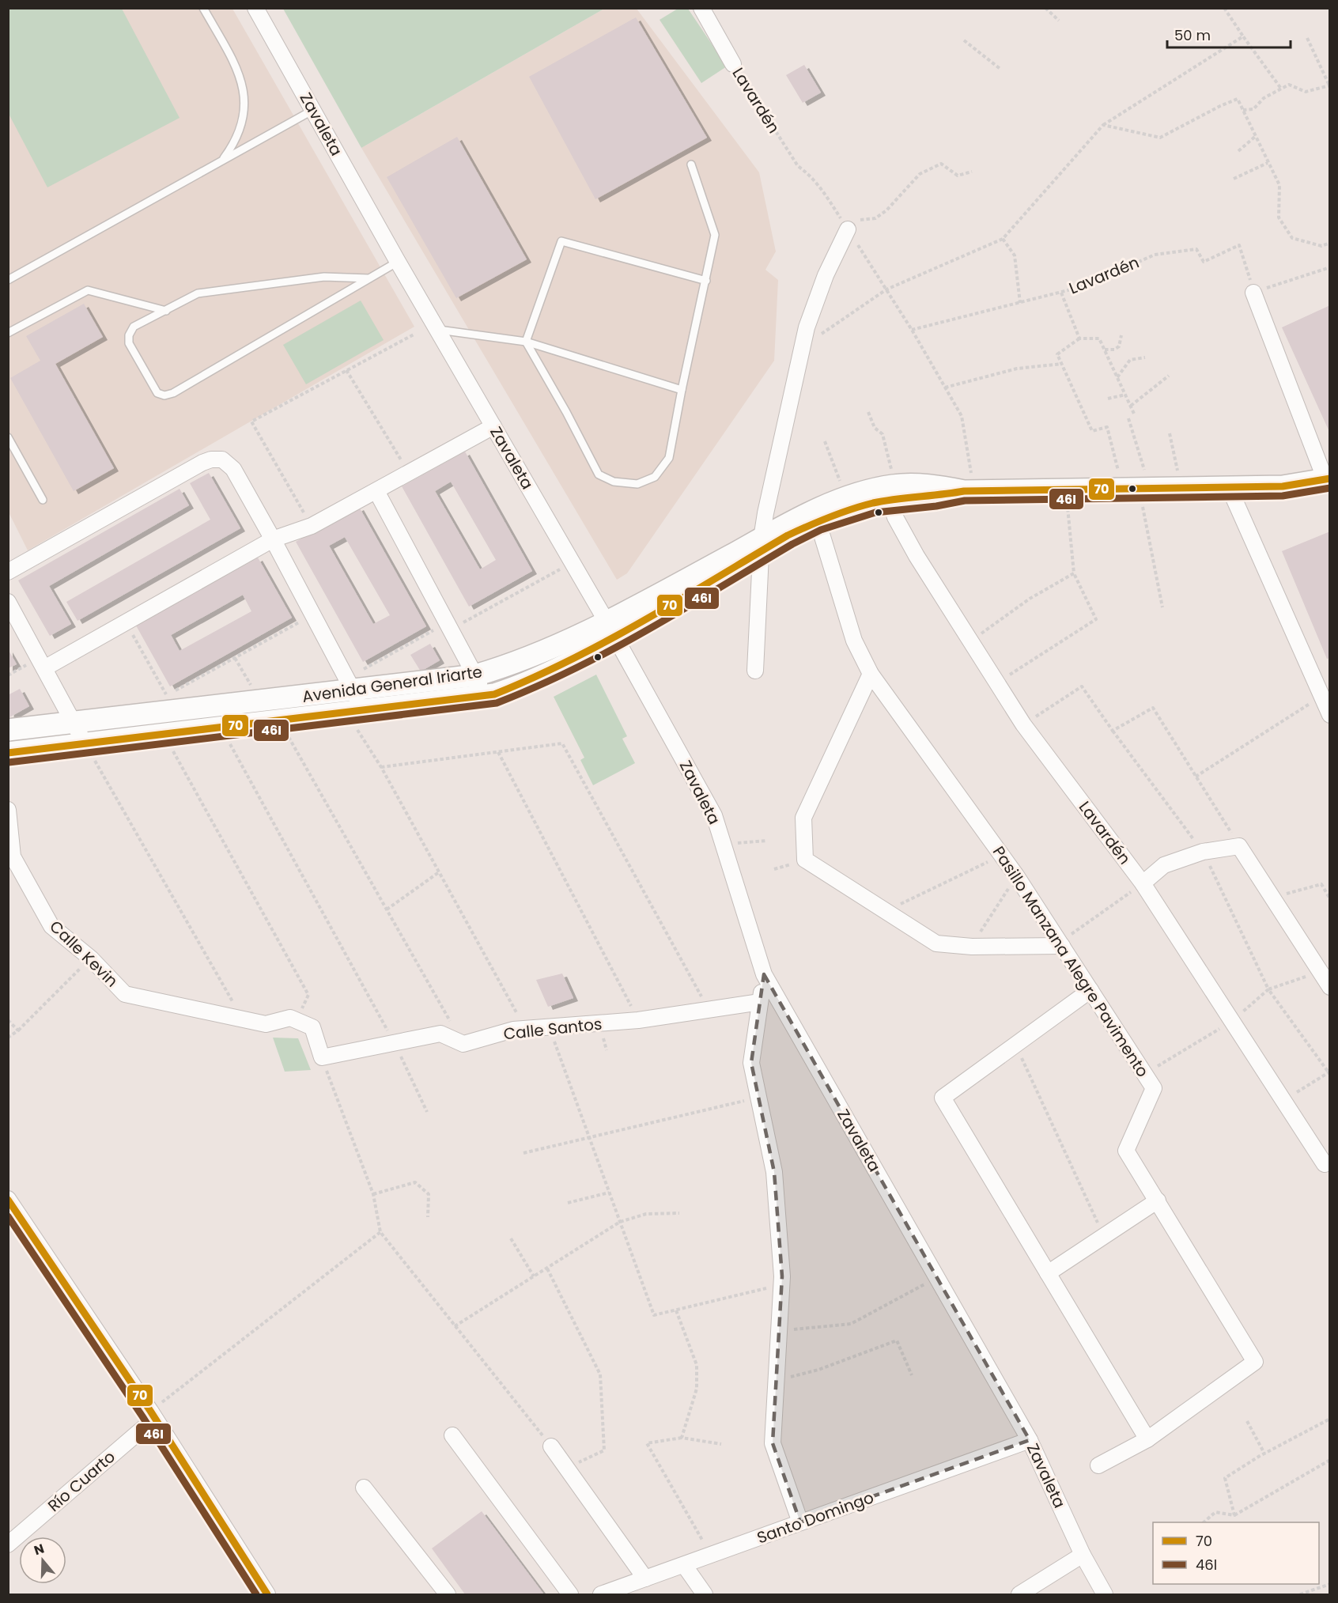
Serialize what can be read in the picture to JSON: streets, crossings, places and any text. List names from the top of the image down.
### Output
{
  "streets": {
    "main road": ["Avenida General Iriarte"],
    "street": [
      "Lavardén",
      "Zavaleta",
      "Calle Kevin",
      "Pasillo Manzana Alegre Pavimento",
      "Calle Santos",
      "Río Cuarto",
      "Santo Domingo"
    ]
  },
  "crossings": [
    ["Lavardén", "Avenida General Iriarte"],
    ["Zavaleta", "Avenida General Iriarte"],
    ["Zavaleta", "Santo Domingo"],
    ["Avenida General Iriarte", "Pasillo Manzana Alegre Pavimento"]
  ],
  "lines": ["transit line 70", "transit line 46I"],
  "legend": ["70", "46I"],
  "scale_bar": "50 m",
  "north": "top"
}
